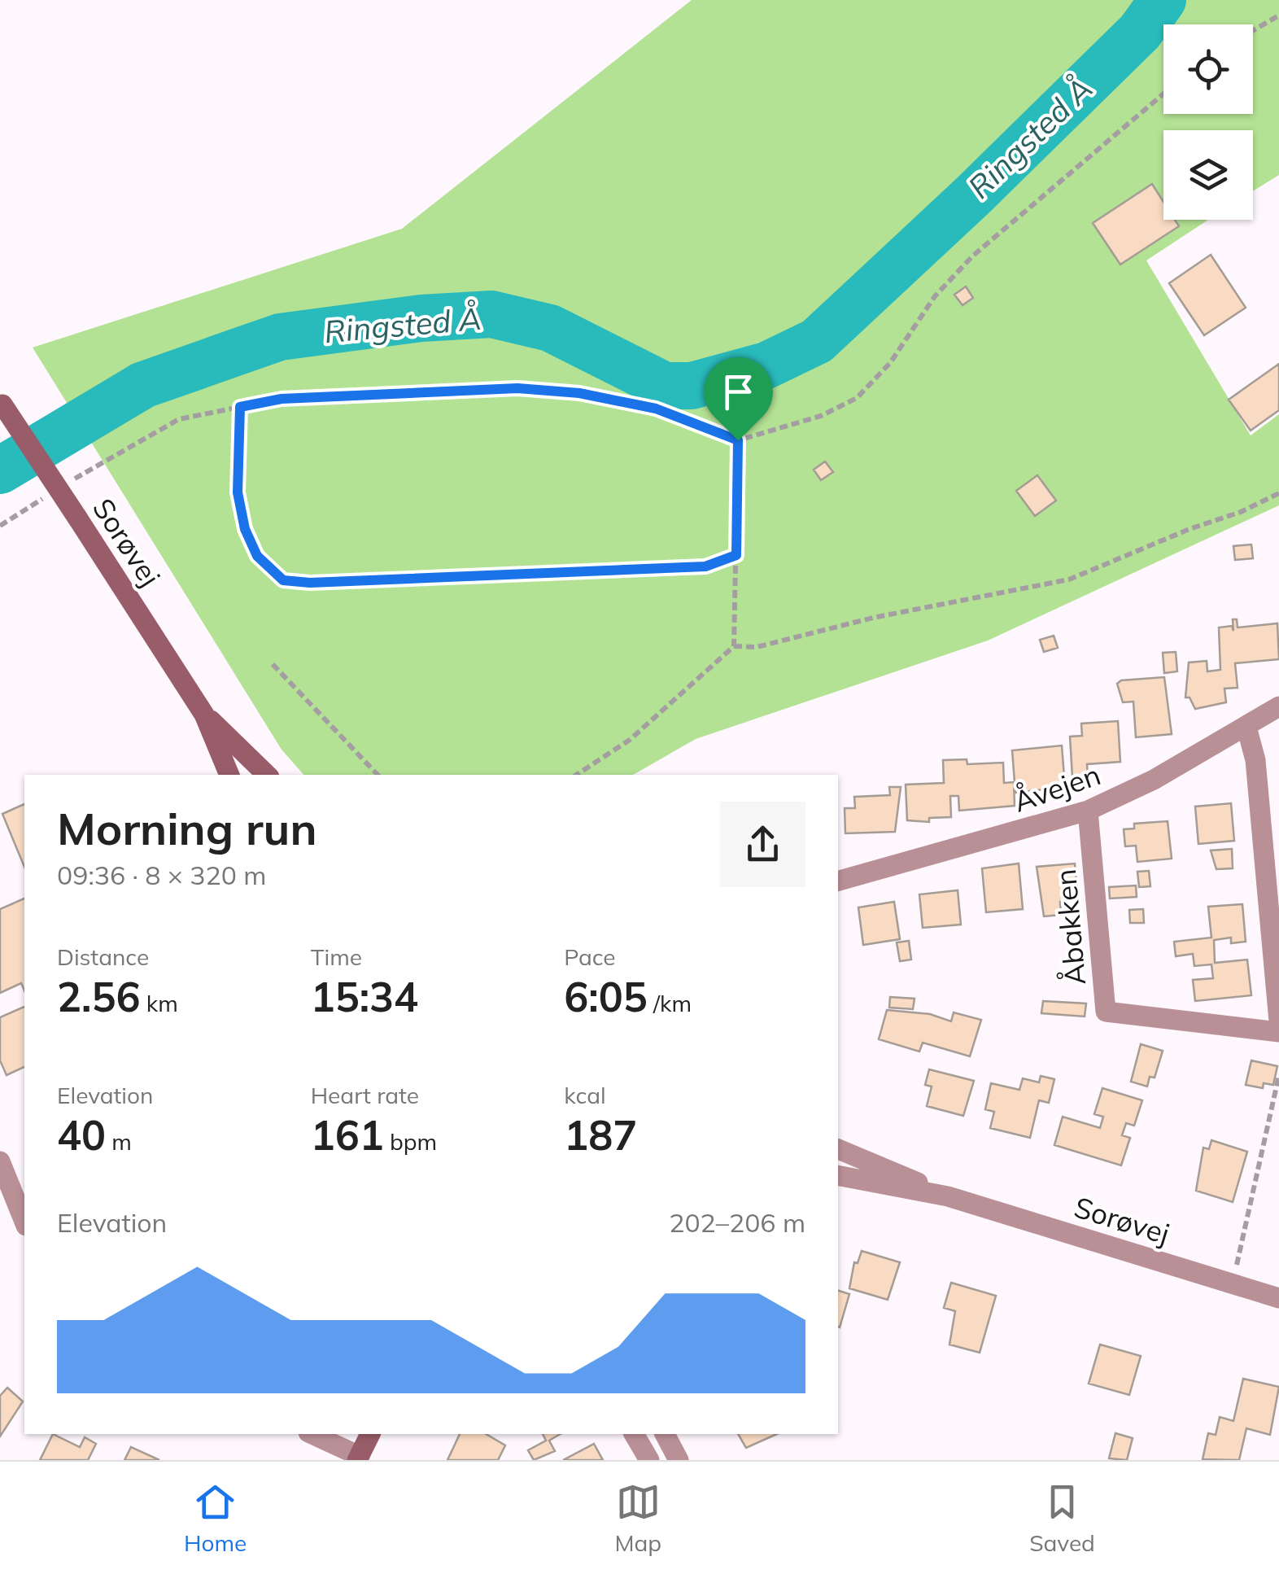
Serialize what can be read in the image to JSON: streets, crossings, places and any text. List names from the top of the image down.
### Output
{
  "streets": {
    "main road": ["Sorøvej"],
    "street": ["Åvejen", "Åbakken"]
  },
  "crossings": [
    ["Åvejen", "Åbakken"]
  ],
  "water": ["Ringsted Å"],
  "page": {
    "heading": ["Morning run", "09:36 · 8 × 320 m"],
    "stats": [
      ["Distance", "2.56 km"],
      ["Time", "15:34"],
      ["Pace", "6:05 /km"],
      ["Elevation", "40 m"],
      ["Heart rate", "161 bpm"],
      ["kcal", "187"]
    ],
    "chart": ["Elevation", "202–206 m"],
    "tabs": ["Home", "Map", "Saved"]
  }
}
